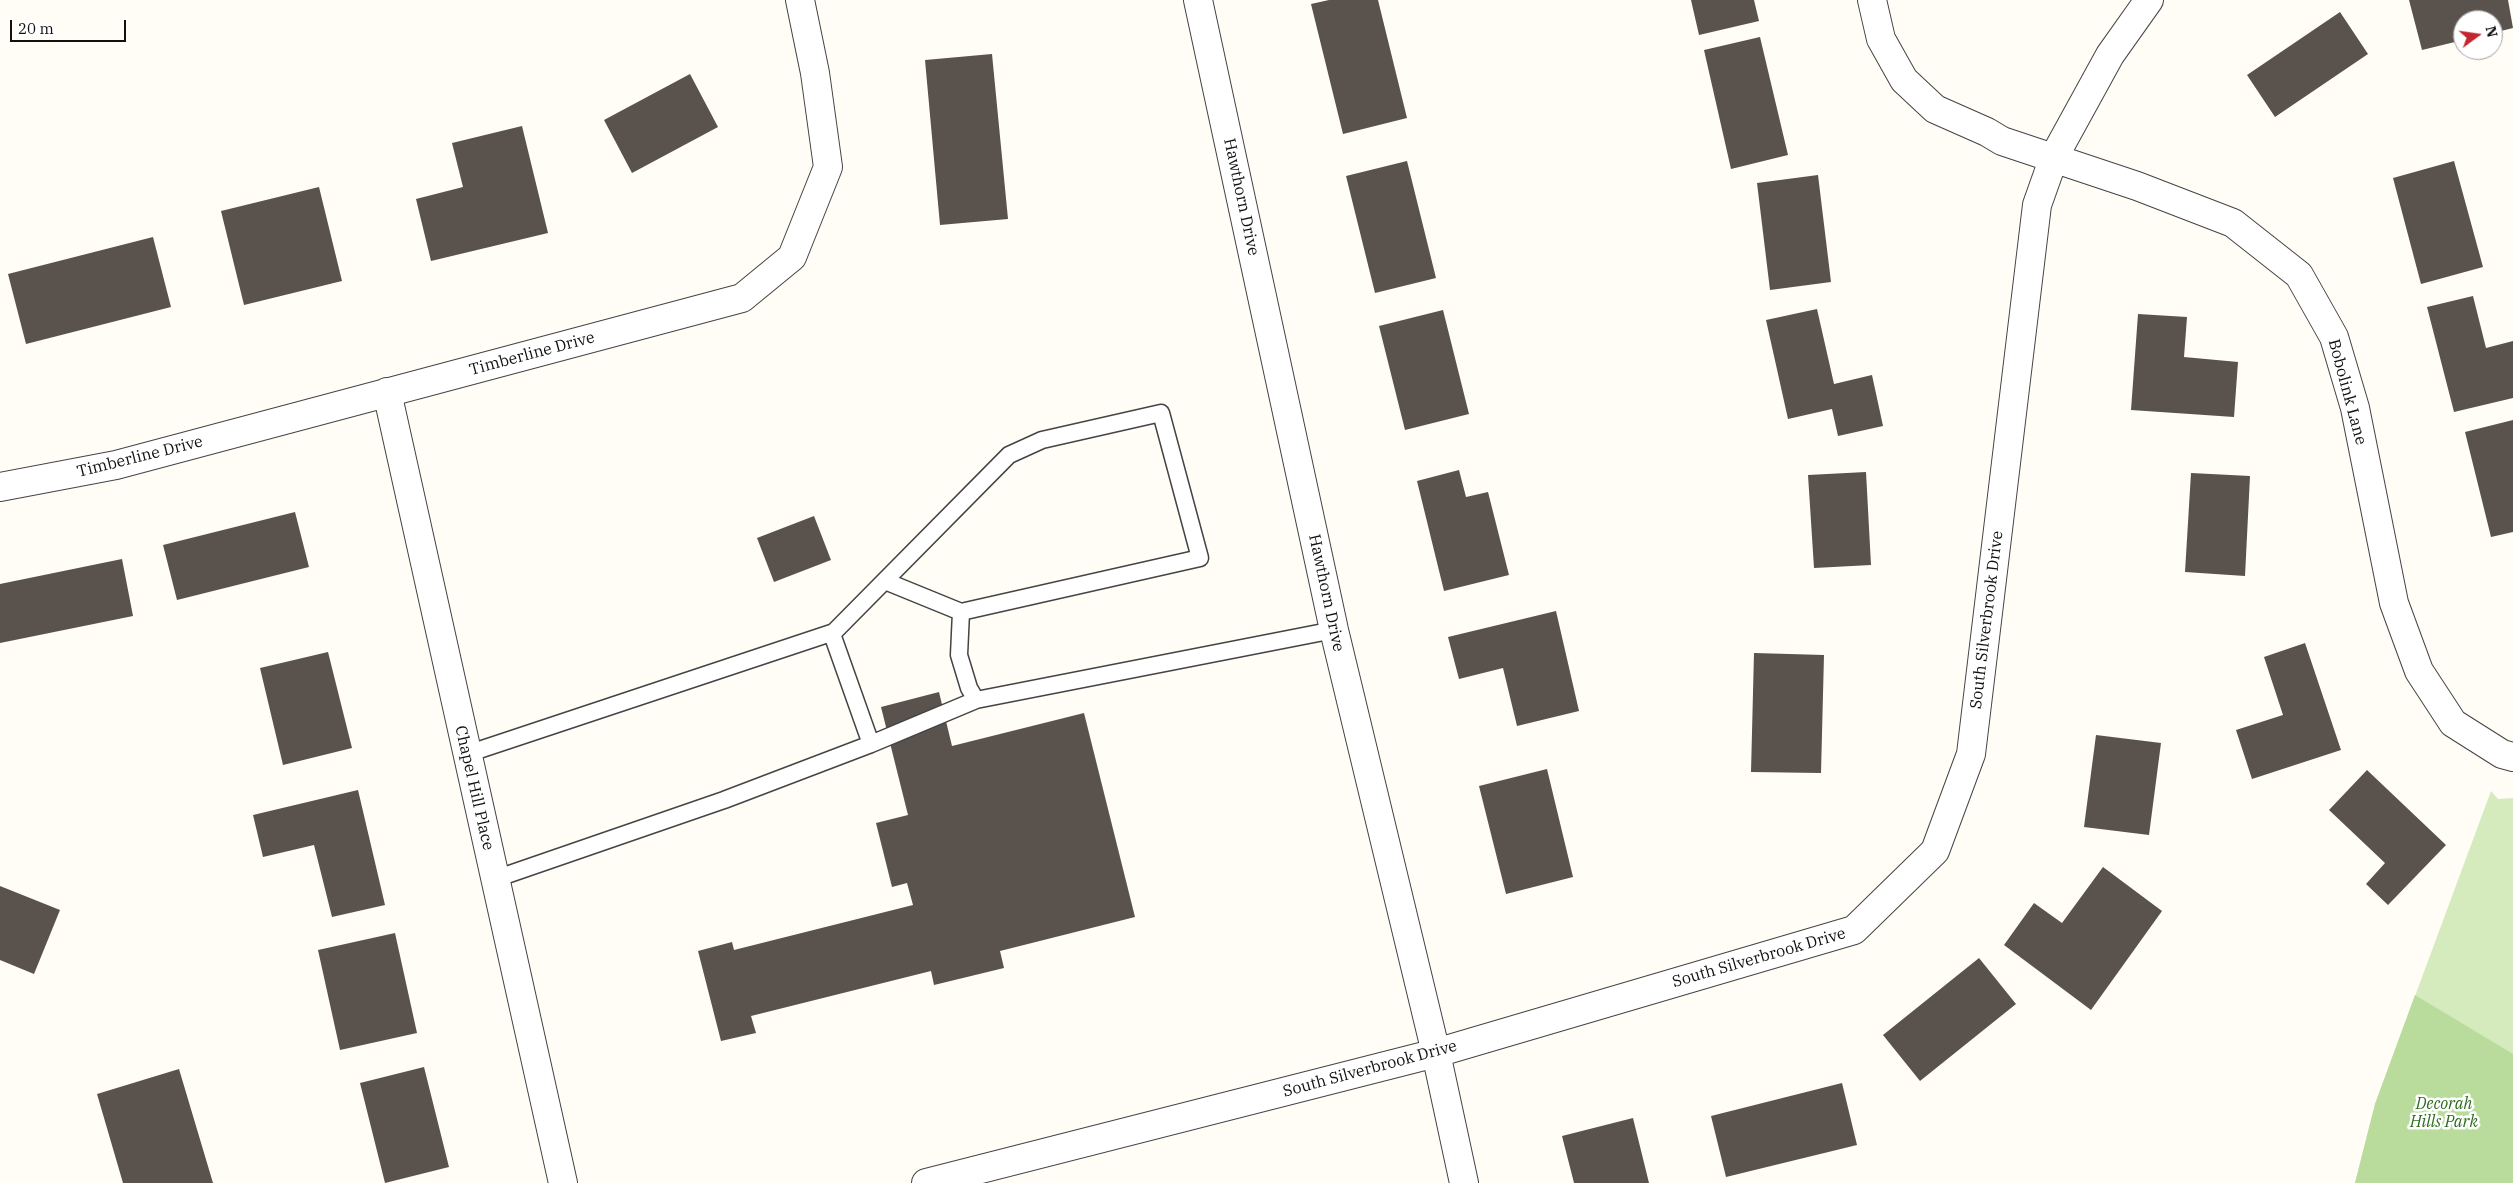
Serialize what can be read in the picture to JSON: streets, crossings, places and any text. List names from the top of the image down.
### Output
{
  "streets": {
    "street": [
      "Hawthorn Drive",
      "Timberline Drive",
      "Bobolink Lane",
      "South Silverbrook Drive",
      "Chapel Hill Place"
    ]
  },
  "crossings": [
    ["Hawthorn Drive", "South Silverbrook Drive"],
    ["Timberline Drive", "Chapel Hill Place"],
    ["Bobolink Lane", "South Silverbrook Drive"]
  ],
  "parks": ["Decorah Hills Park"],
  "scale_bar": "20 m",
  "north": "right"
}
